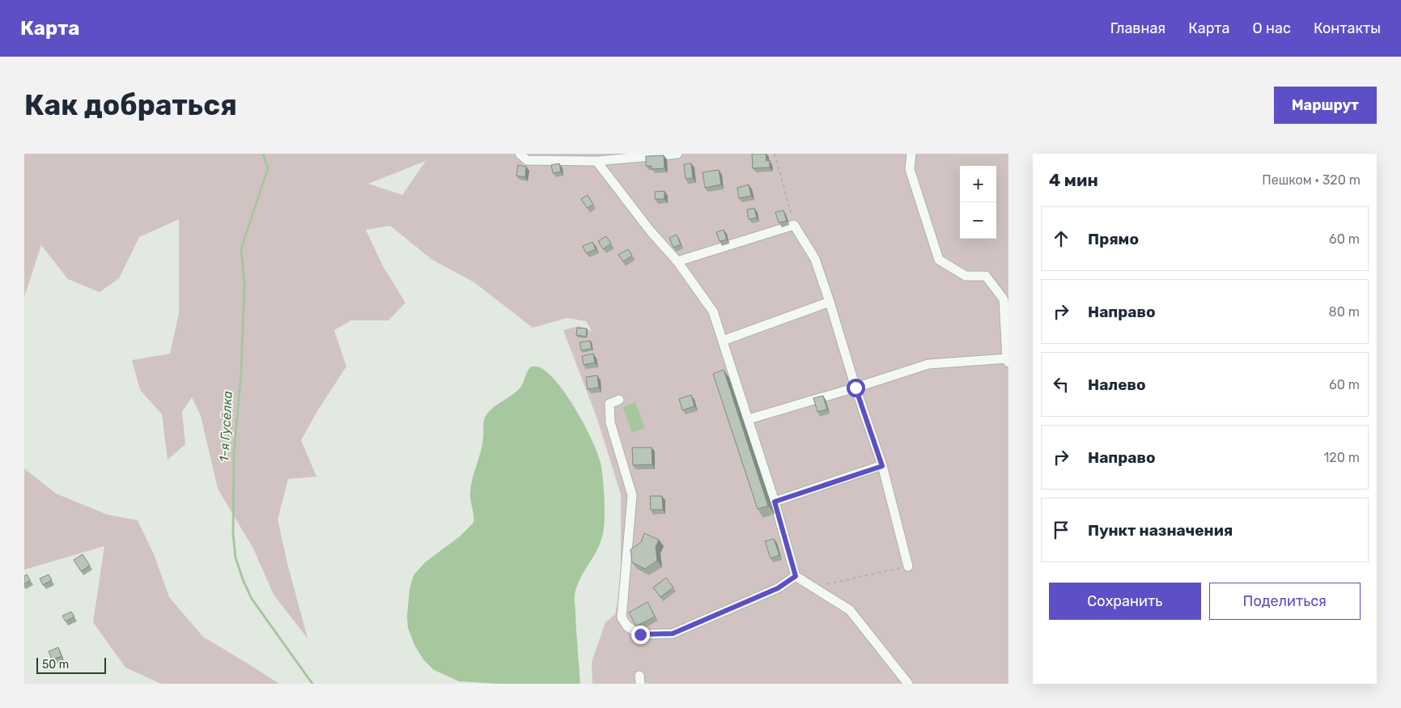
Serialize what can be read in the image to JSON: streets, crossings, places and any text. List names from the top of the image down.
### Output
{
  "water": ["1-я Гусёлка"],
  "scale_bar": "50 m",
  "page": {
    "header": "Карта",
    "nav": [
      "Главная",
      "Карта",
      "О нас",
      "Контакты"
    ],
    "buttons": [
      "Маршрут",
      ["Сохранить", "Поделиться"]
    ],
    "title": "Как добраться",
    "heading": ["4 мин", "Пешком · 320 m"],
    "map_buttons": ["+", "−"],
    "list": [
      ["Прямо", "60 m"],
      ["Направо", "80 m"],
      ["Налево", "60 m"],
      ["Направо", "120 m"],
      "Пункт назначения"
    ],
    "scale": "50 m"
  }
}
